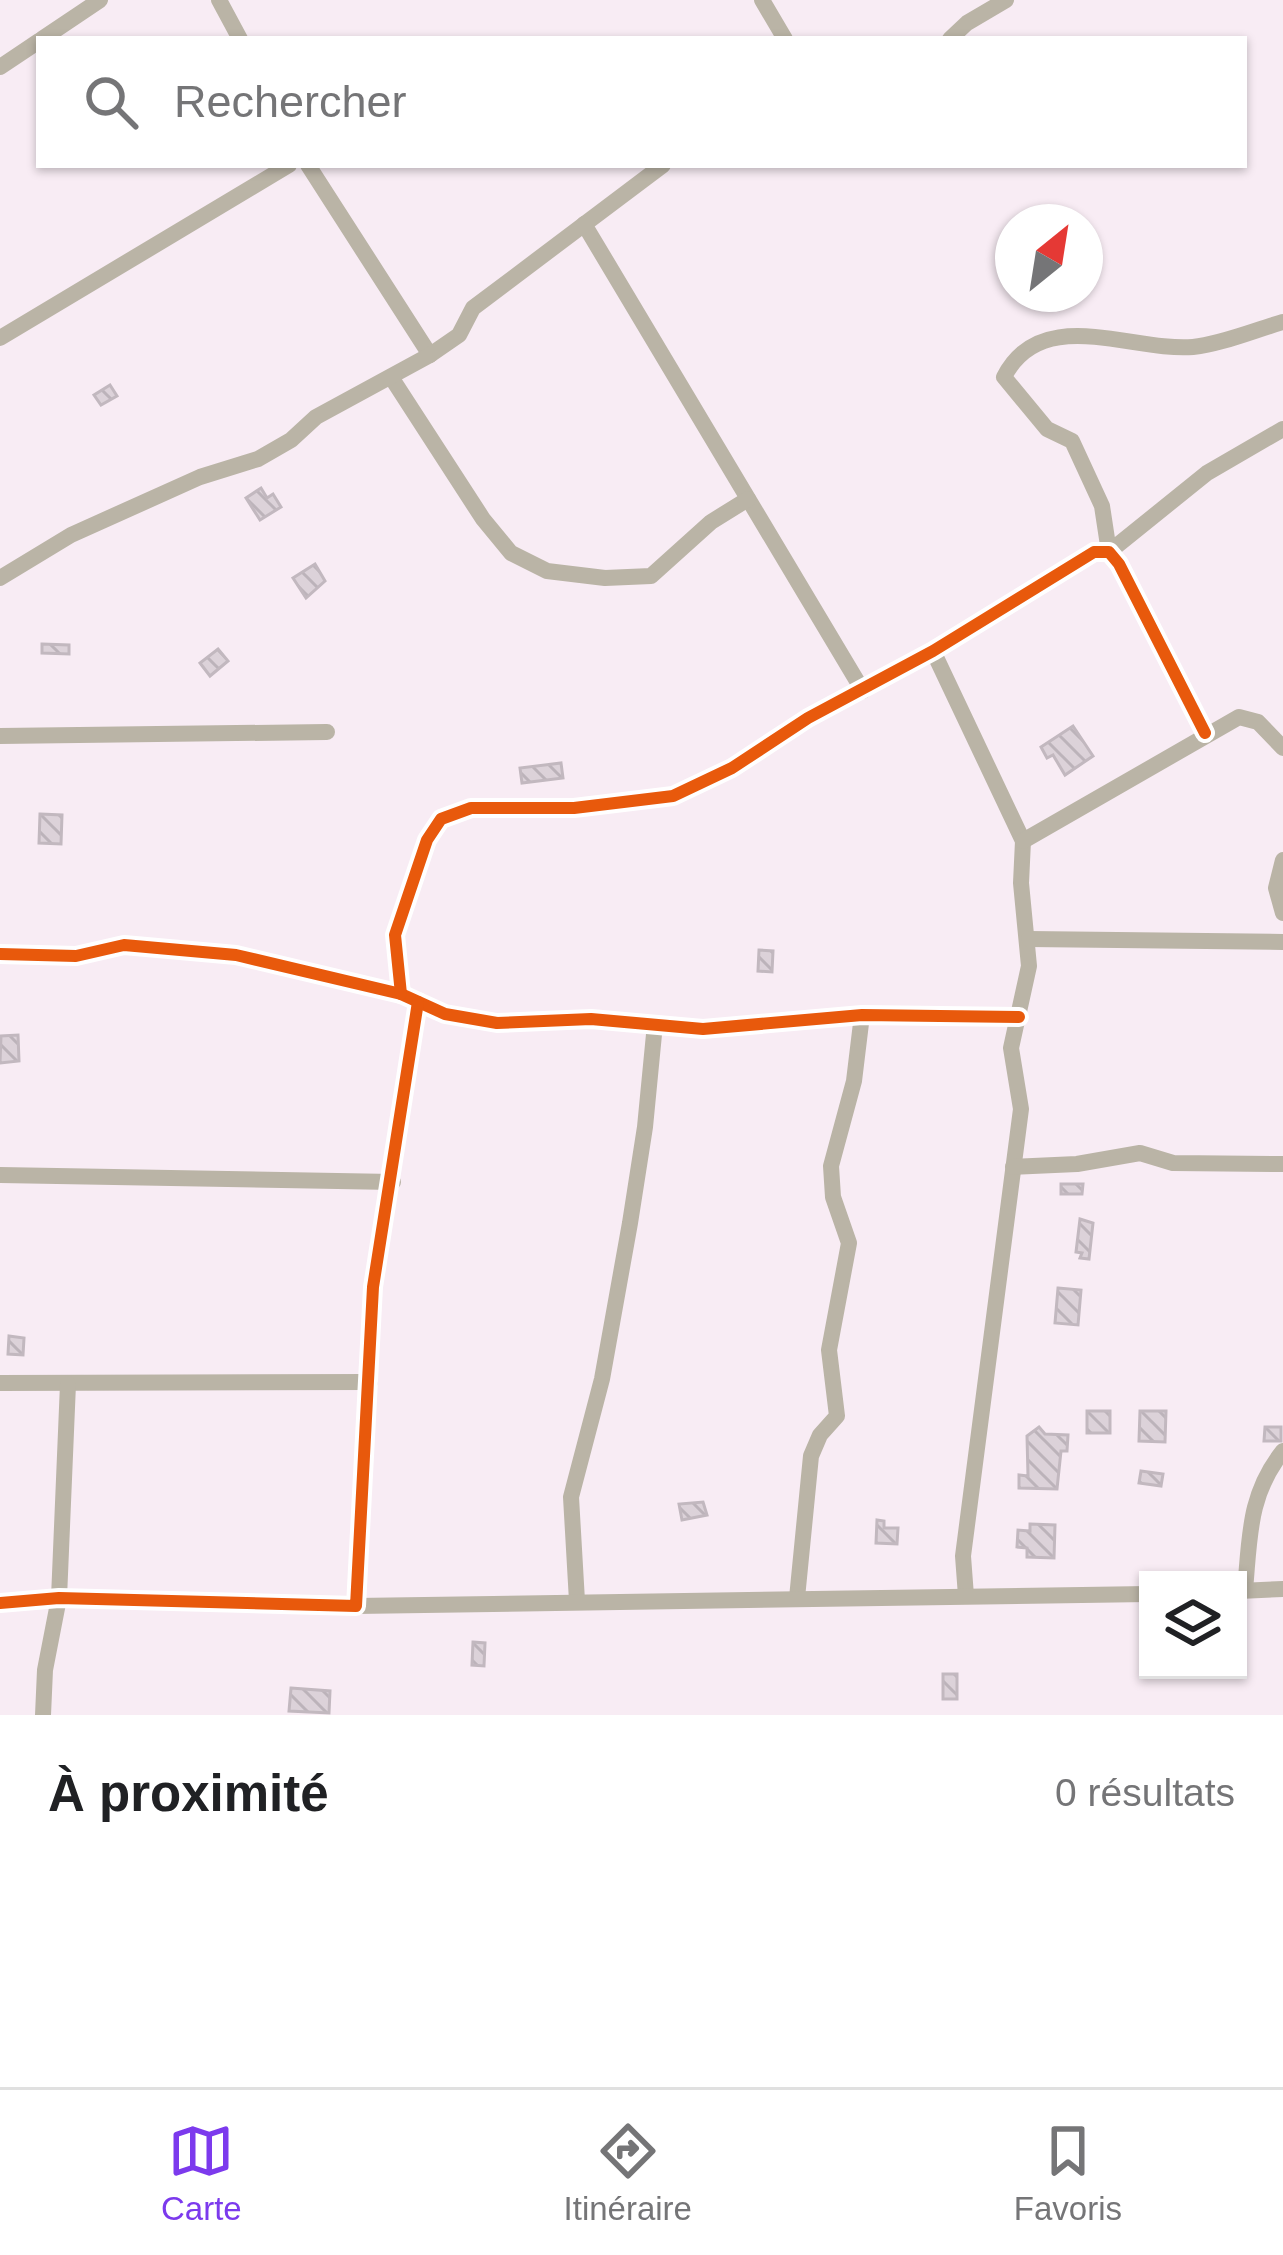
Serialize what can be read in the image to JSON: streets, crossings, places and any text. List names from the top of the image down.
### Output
{
  "north": "top right",
  "page": {
    "search": "Rechercher",
    "heading": ["À proximité", "0 résultats"],
    "nav": ["Carte", "Itinéraire", "Favoris"]
  }
}
